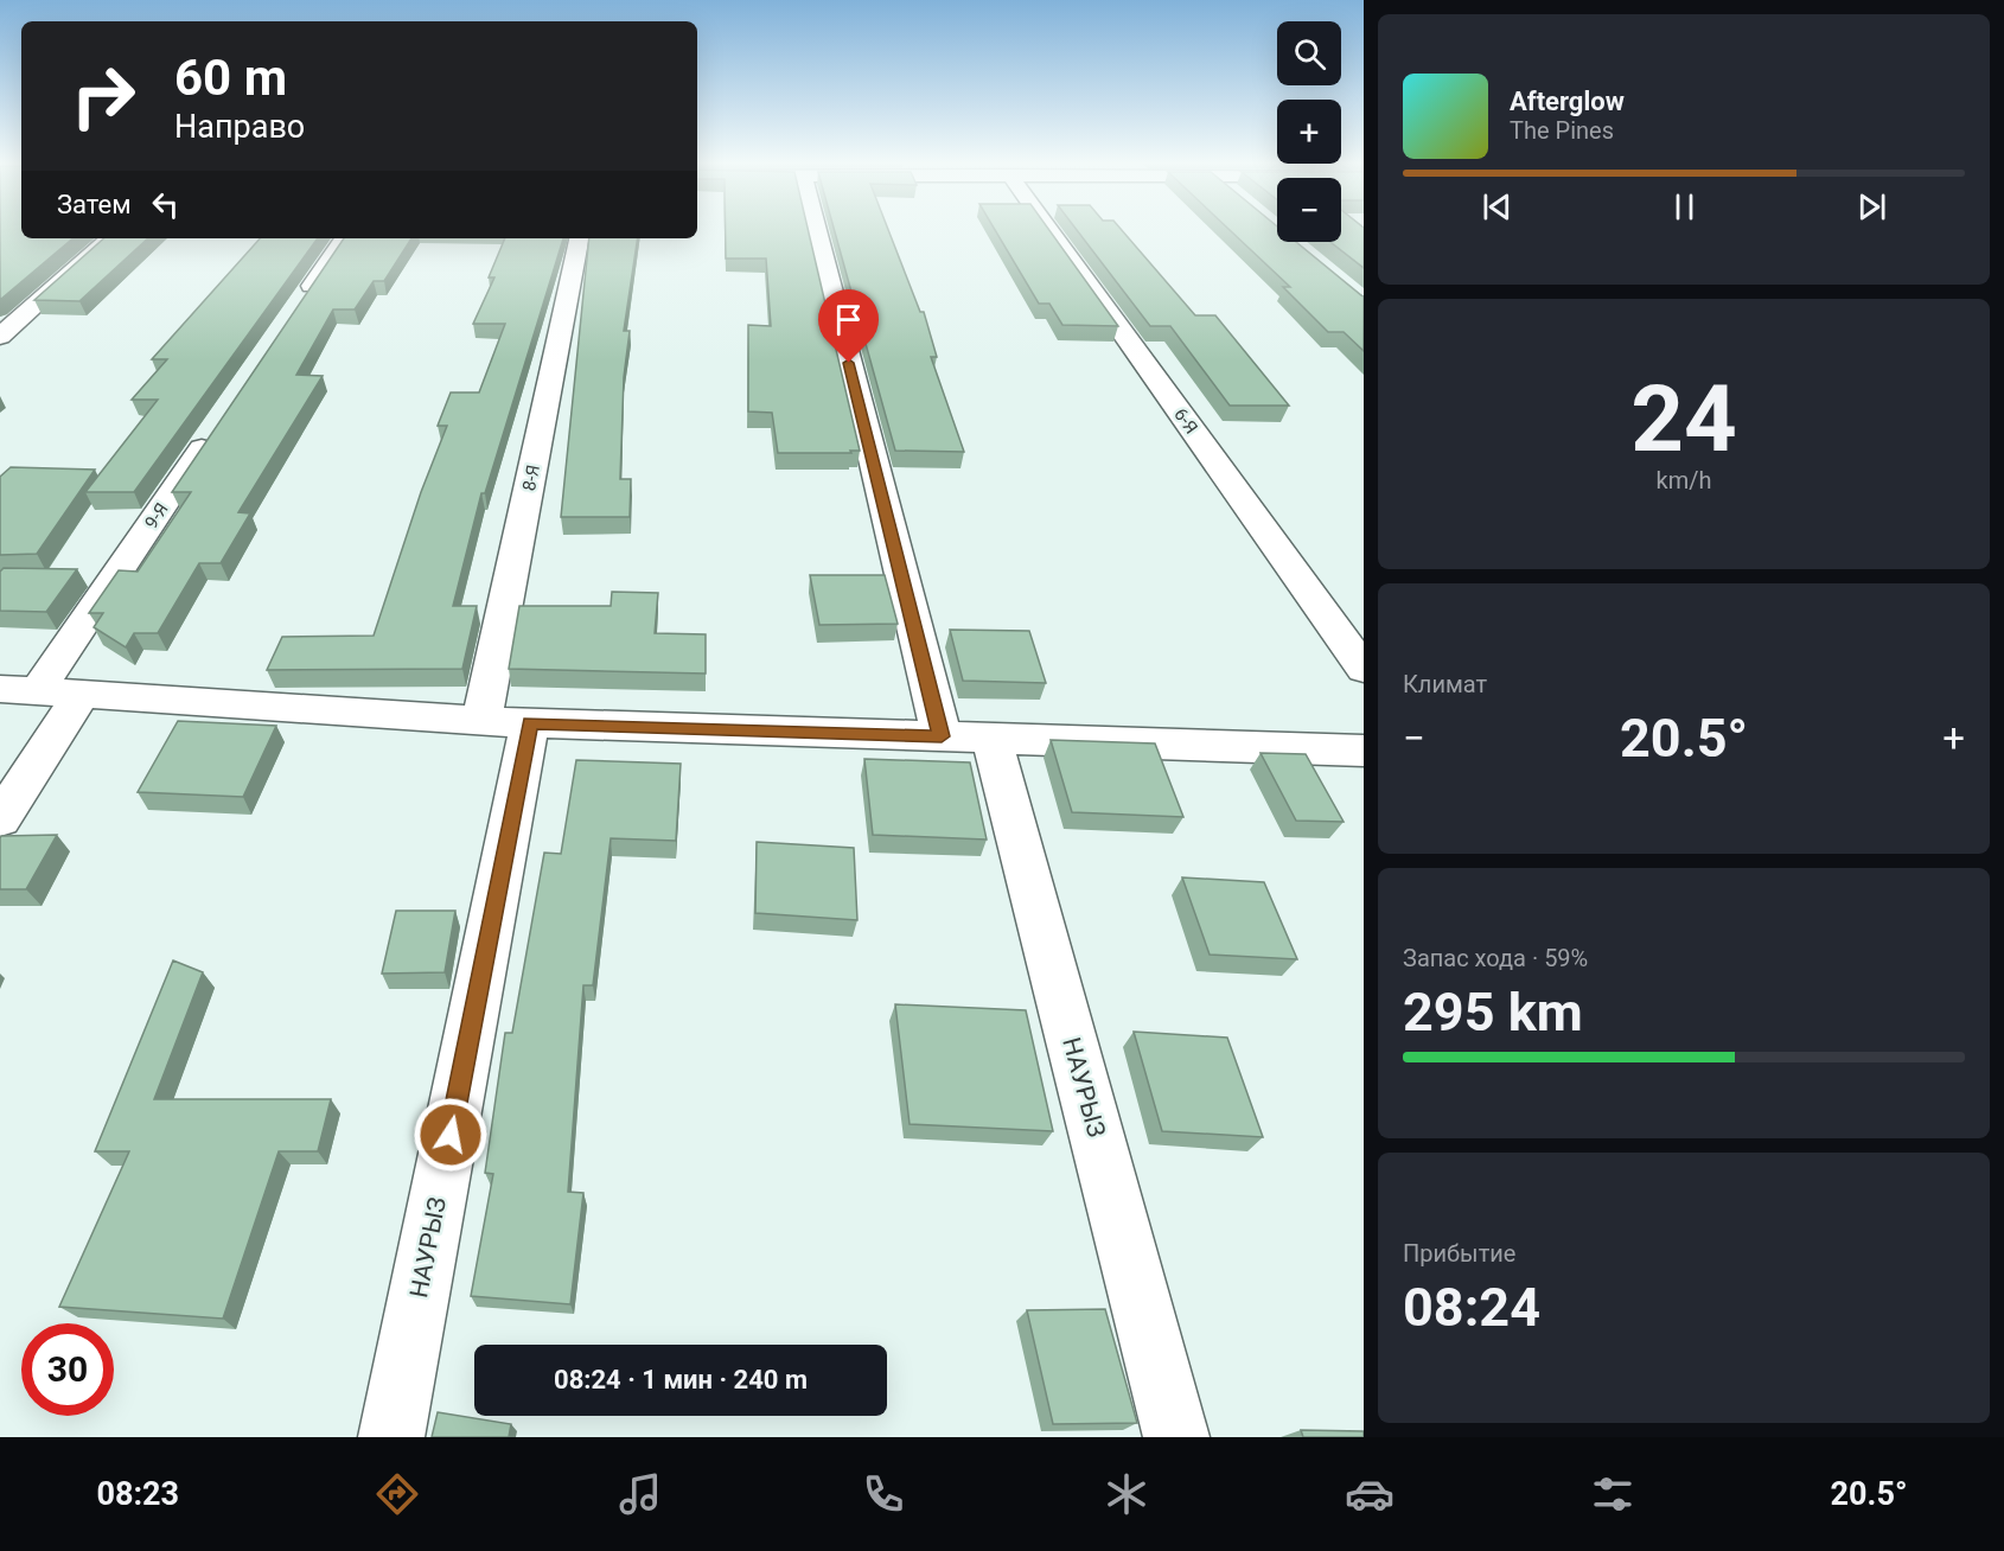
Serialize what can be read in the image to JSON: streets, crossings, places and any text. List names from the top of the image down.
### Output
{
  "streets": {
    "street": [
      "6-Я",
      "8-Я",
      "9-Я",
      "НАУРЫЗ"
    ]
  },
  "crossings": [
    ["8-Я", "НАУРЫЗ"]
  ],
  "page": {
    "map_buttons": ["+", "−"],
    "turn": ["60 m", "Направо"],
    "song": ["Afterglow", "The Pines"],
    "then": "Затем",
    "tile": [
      ["24", "km/h"],
      "Климат",
      ["Запас хода · 59%", "295 km"],
      ["Прибытие", "08:24"]
    ],
    "heat": ["−", "20.5°", "+"],
    "limit": "30",
    "trip": "08:24 · 1 мин · 240 m",
    "tabs": ["08:23", "20.5°"]
  }
}
